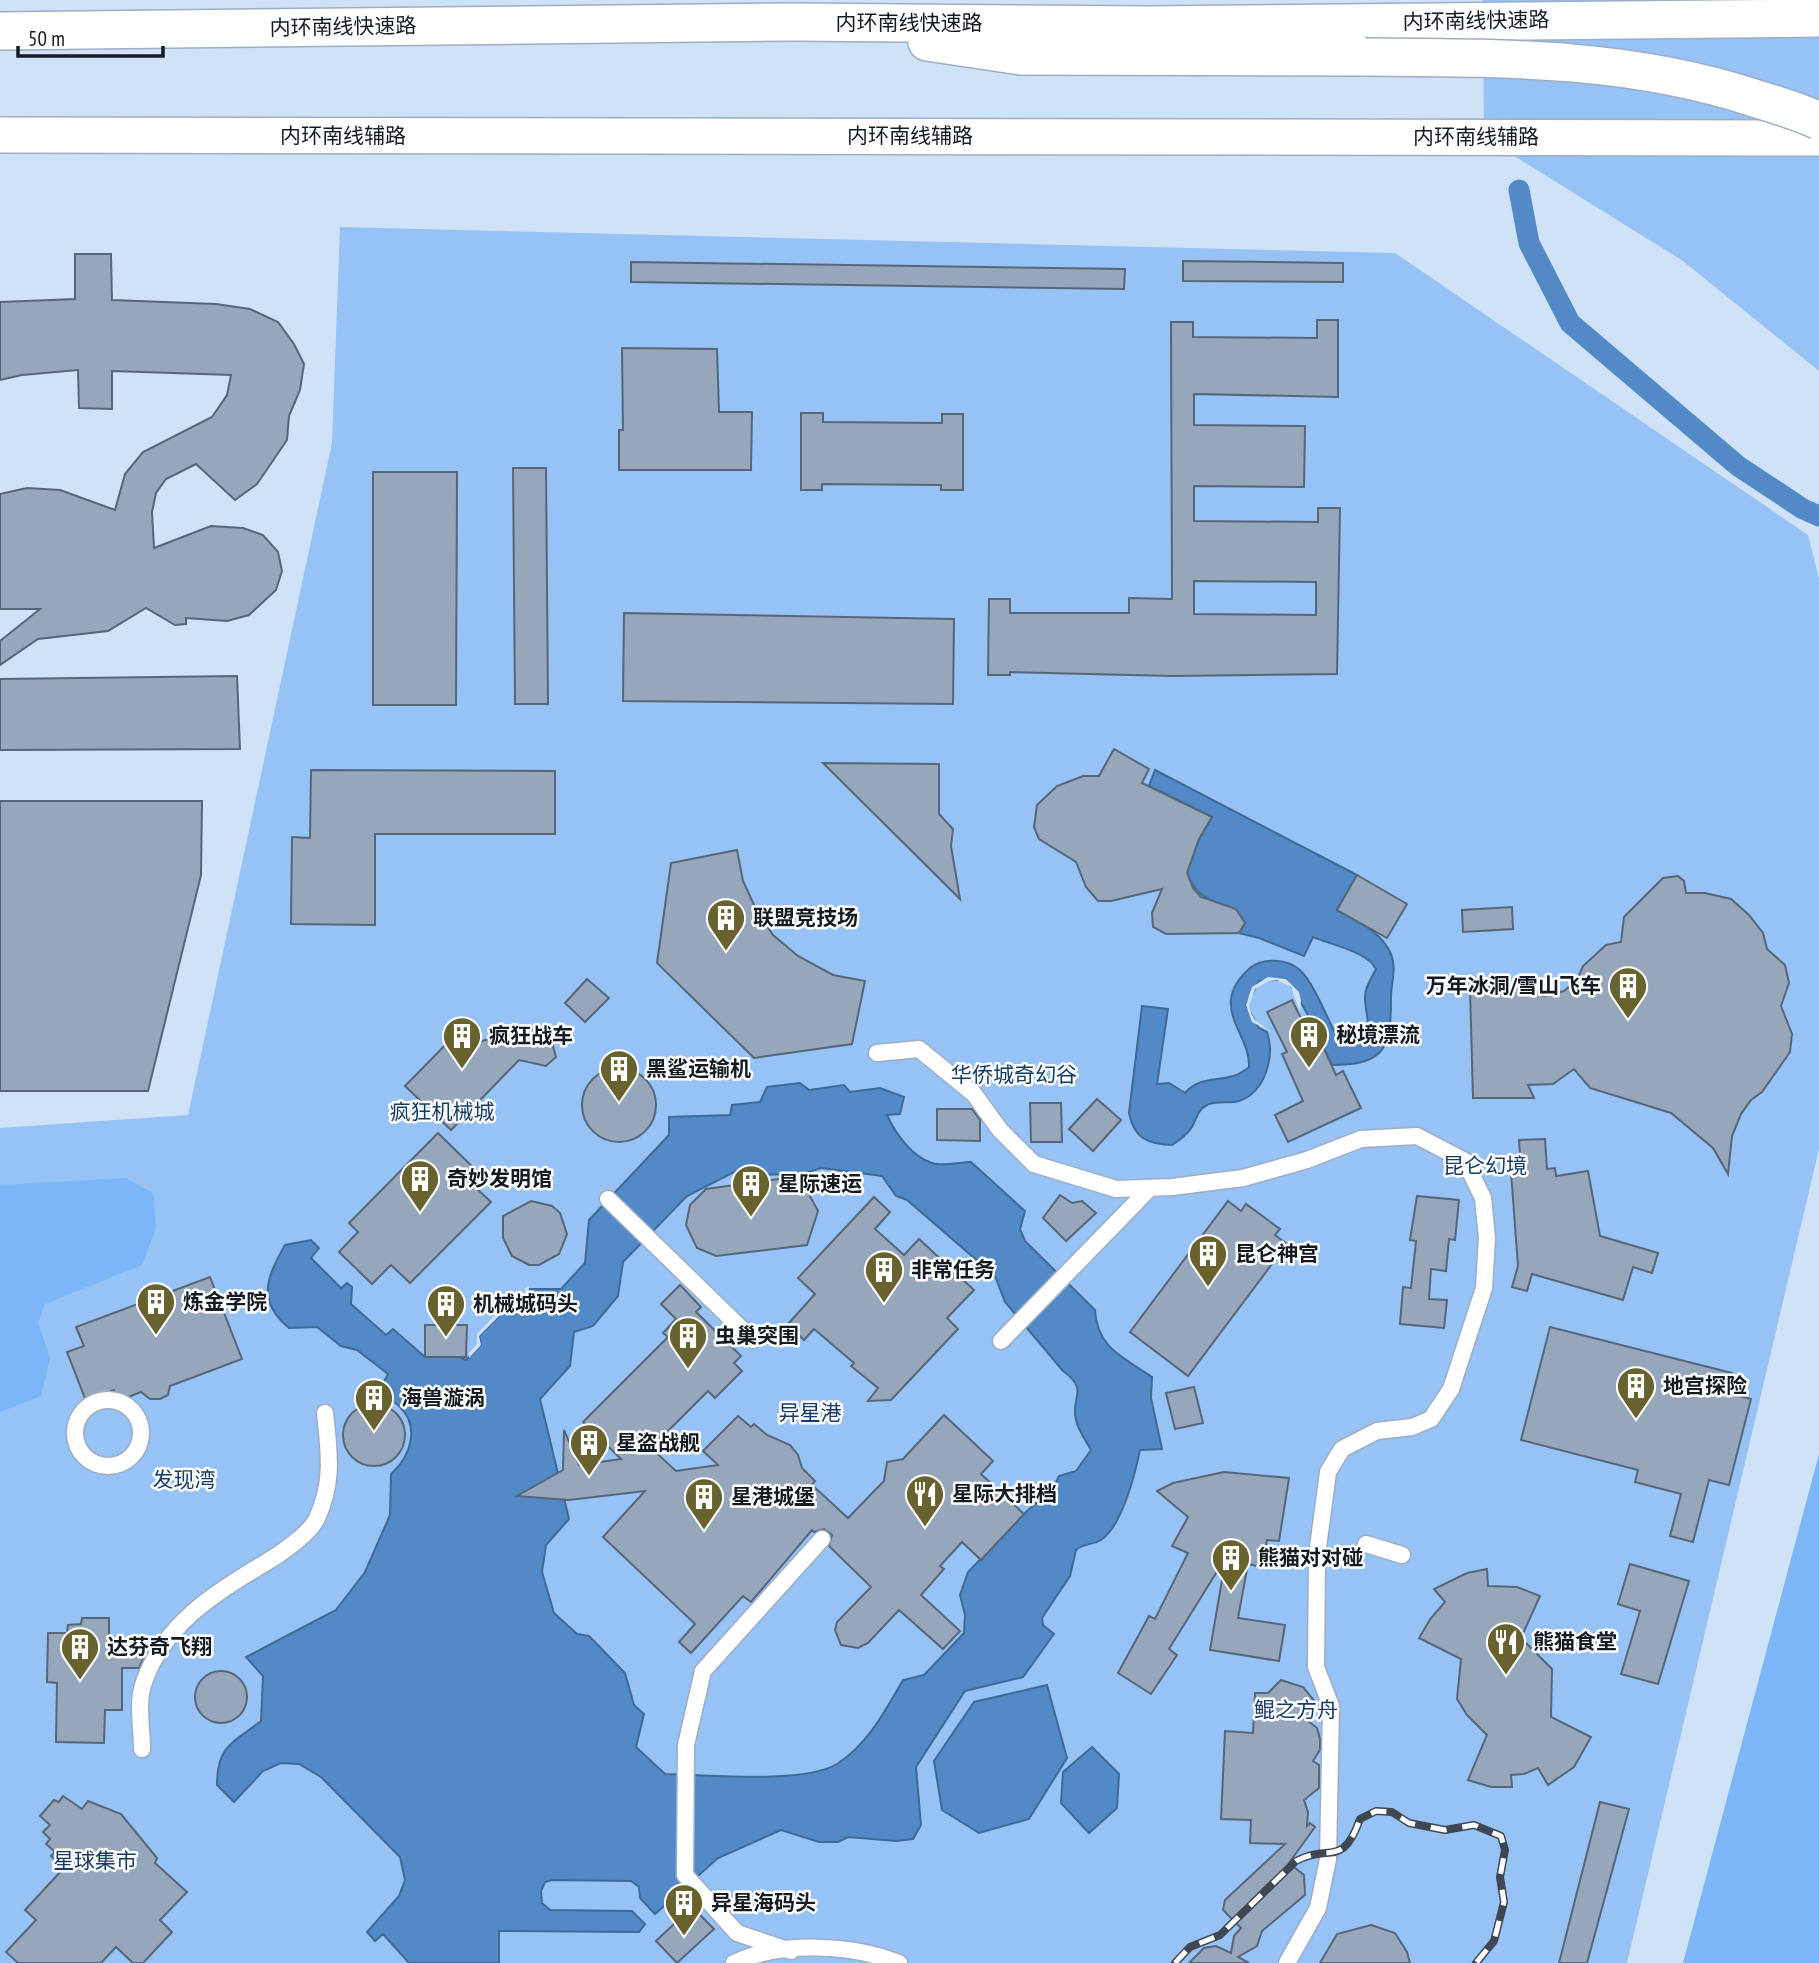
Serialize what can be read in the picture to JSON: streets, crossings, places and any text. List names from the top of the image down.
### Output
{
  "streets": {
    "highway": ["内环南线快速路"],
    "main road": ["内环南线辅路"]
  },
  "parks": [
    "华侨城奇幻谷",
    "疯狂机械城",
    "昆仑幻境",
    "异星港",
    "发现湾",
    "鲲之方舟",
    "星球集市"
  ],
  "places": {
    "building": [
      "联盟竞技场",
      "万年冰洞/雪山飞车",
      "秘境漂流",
      "疯狂战车",
      "黑鲨运输机",
      "奇妙发明馆",
      "星际速运",
      "昆仑神宫",
      "非常任务",
      "炼金学院",
      "机械城码头",
      "虫巢突围",
      "地宫探险",
      "海兽漩涡",
      "星盗战舰",
      "星港城堡",
      "熊猫对对碰",
      "达芬奇飞翔",
      "异星海码头"
    ],
    "restaurant": ["星际大排档", "熊猫食堂"]
  },
  "scale_bar": "50 m"
}
